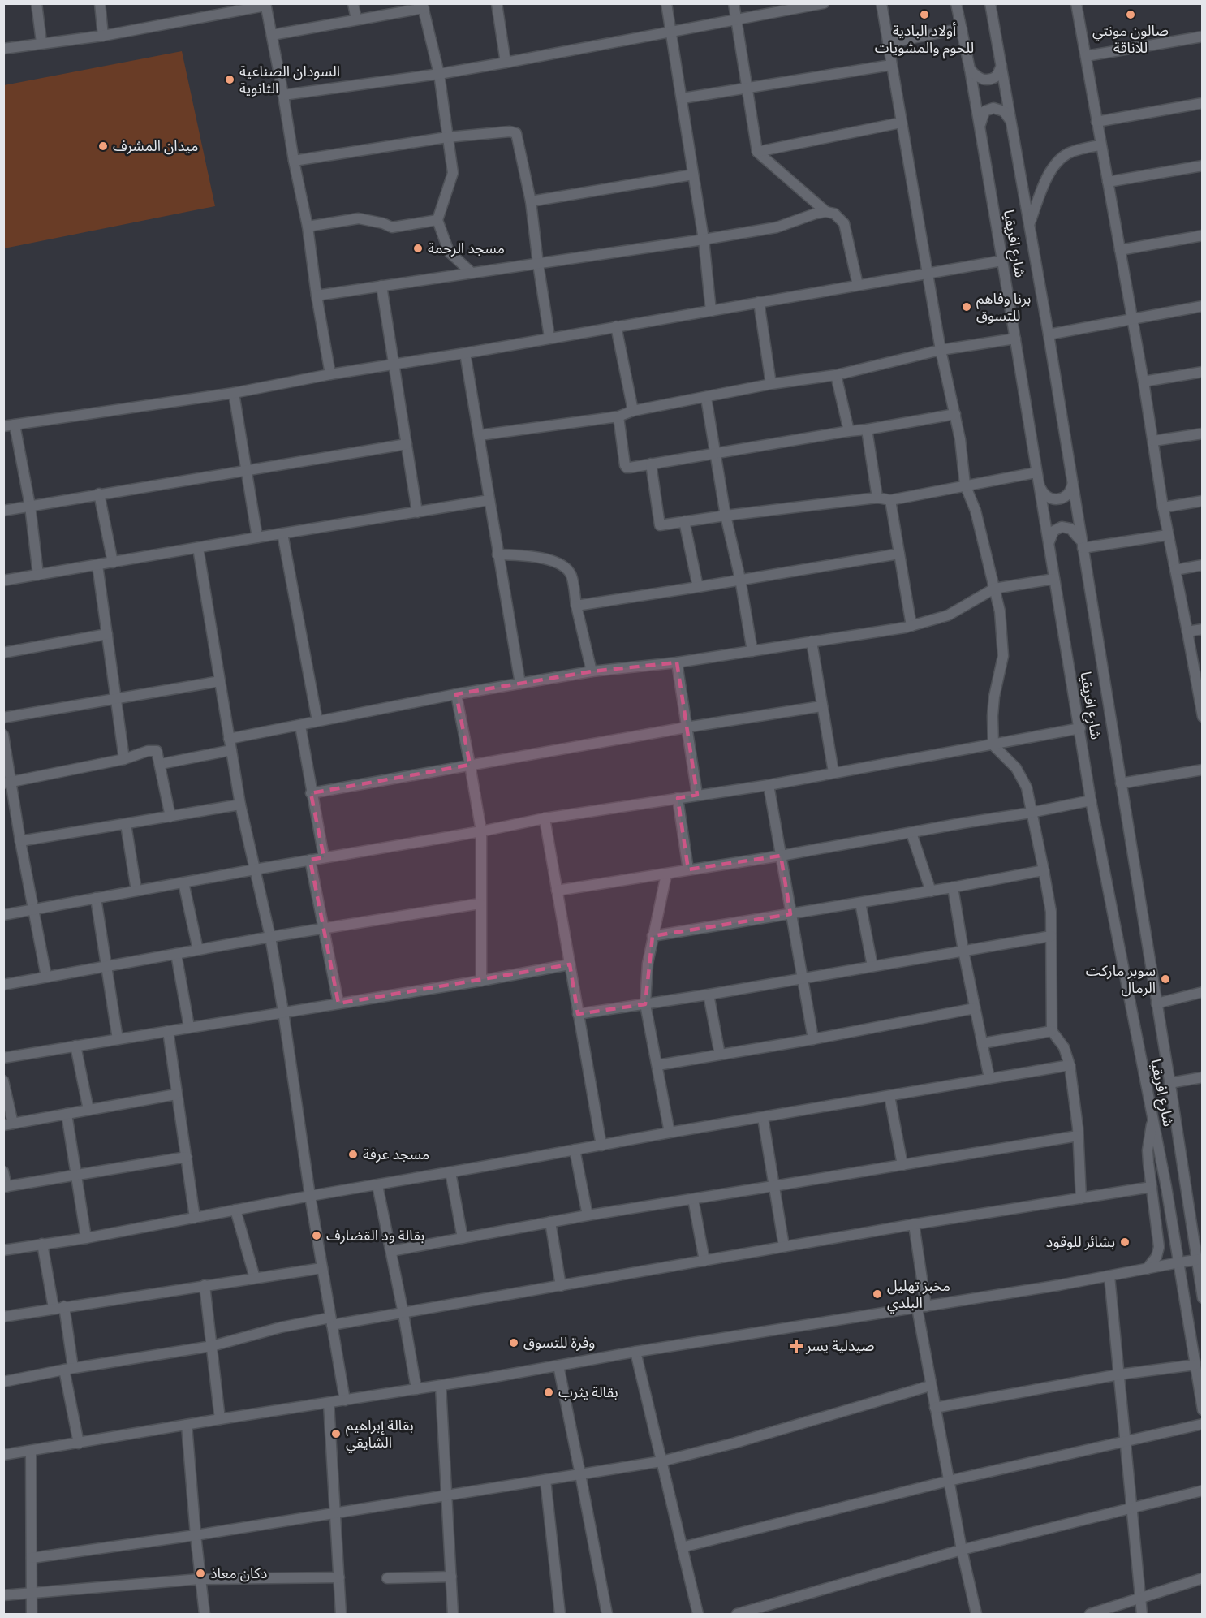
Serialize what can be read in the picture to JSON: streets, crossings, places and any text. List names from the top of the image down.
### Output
{
  "streets": {
    "street": ["شارع افريقيا"]
  },
  "places": {
    "other": [
      "أولاد البادية للحوم والمشويات",
      "صالون مونتي للاناقة",
      "السودان الصناعية الثانوية",
      "ميدان المشرف",
      "مسجد الرحمة",
      "برنا وفاهم للتسوق",
      "سوبر ماركت الرمال",
      "مسجد عرفة",
      "بقالة ود القضارف",
      "بشائر للوقود",
      "مخبز تهليل البلدي",
      "وفرة للتسوق",
      "بقالة يثرب",
      "بقالة إبراهيم الشايقي",
      "دكان معاذ"
    ],
    "health": ["صيدلية يسر"]
  }
}
